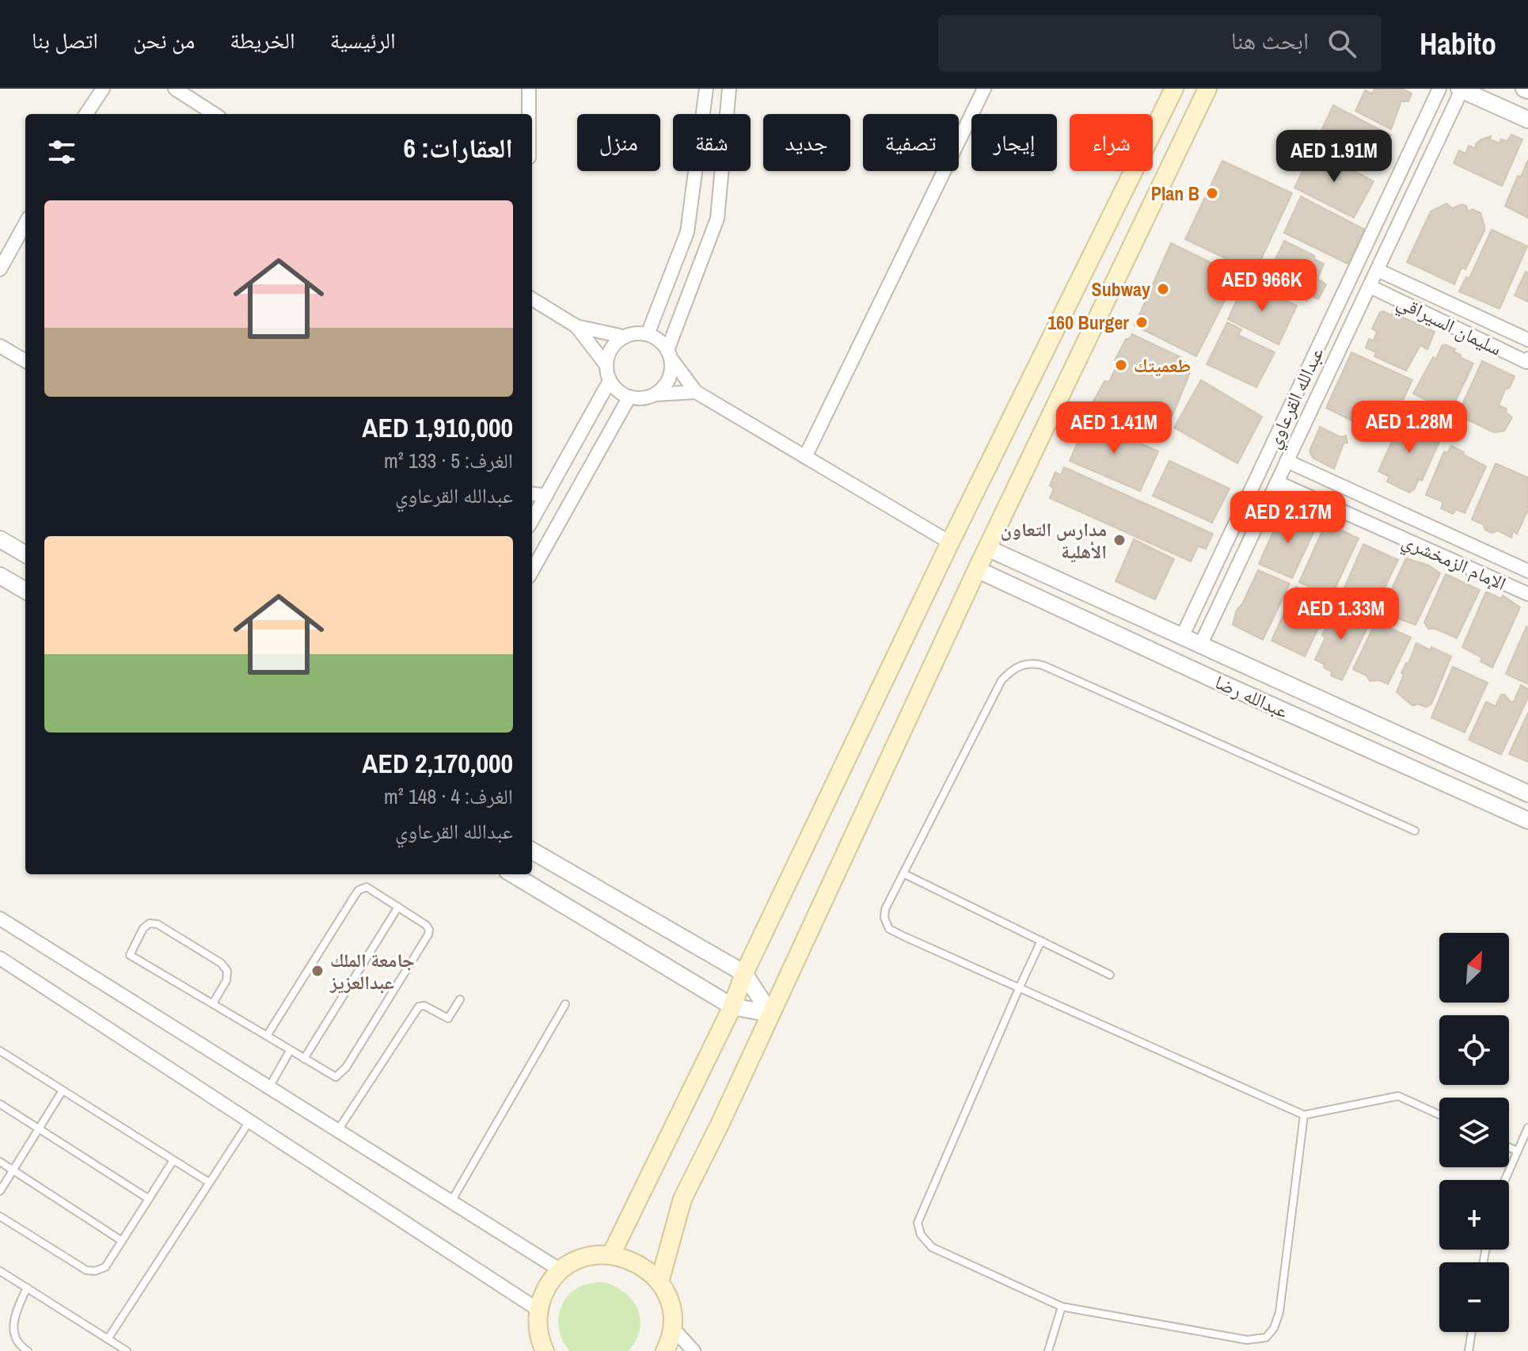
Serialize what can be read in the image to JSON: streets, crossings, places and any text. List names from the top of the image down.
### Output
{
  "streets": {
    "street": [
      "سليمان السيراقي",
      "عبدالله القرعاوي",
      "الإمام الزمخشري",
      "عبدالله رضا"
    ]
  },
  "crossings": [
    ["سليمان السيراقي", "عبدالله القرعاوي"],
    ["عبدالله القرعاوي", "الإمام الزمخشري"],
    ["عبدالله القرعاوي", "عبدالله رضا"]
  ],
  "places": [
    "Plan B",
    "Subway",
    "160 Burger",
    "طعميتك",
    "مدارس التعاون الأهلية",
    "جامعة الملك عبدالعزيز"
  ],
  "north": "top right",
  "page": {
    "header": "Habito",
    "search": "ابحث هنا",
    "nav": [
      "الرئيسية",
      "الخريطة",
      "من نحن",
      "اتصل بنا"
    ],
    "chip": [
      "شراء",
      "إيجار",
      "تصفية",
      "جديد",
      "شقة",
      "منزل"
    ],
    "heading": "العقارات: 6",
    "price": [
      "AED 1.91M",
      "AED 966K",
      "AED 1.28M",
      "AED 1.41M",
      "AED 2.17M",
      "AED 1.33M"
    ],
    "list": [
      {
        "name": "AED 1,910,000",
        "note": "الغرف: 5 · 133 m² · عبدالله القرعاوي"
      },
      {
        "name": "AED 2,170,000",
        "note": "الغرف: 4 · 148 m² · عبدالله القرعاوي"
      }
    ],
    "map_buttons": ["+", "−"]
  }
}
